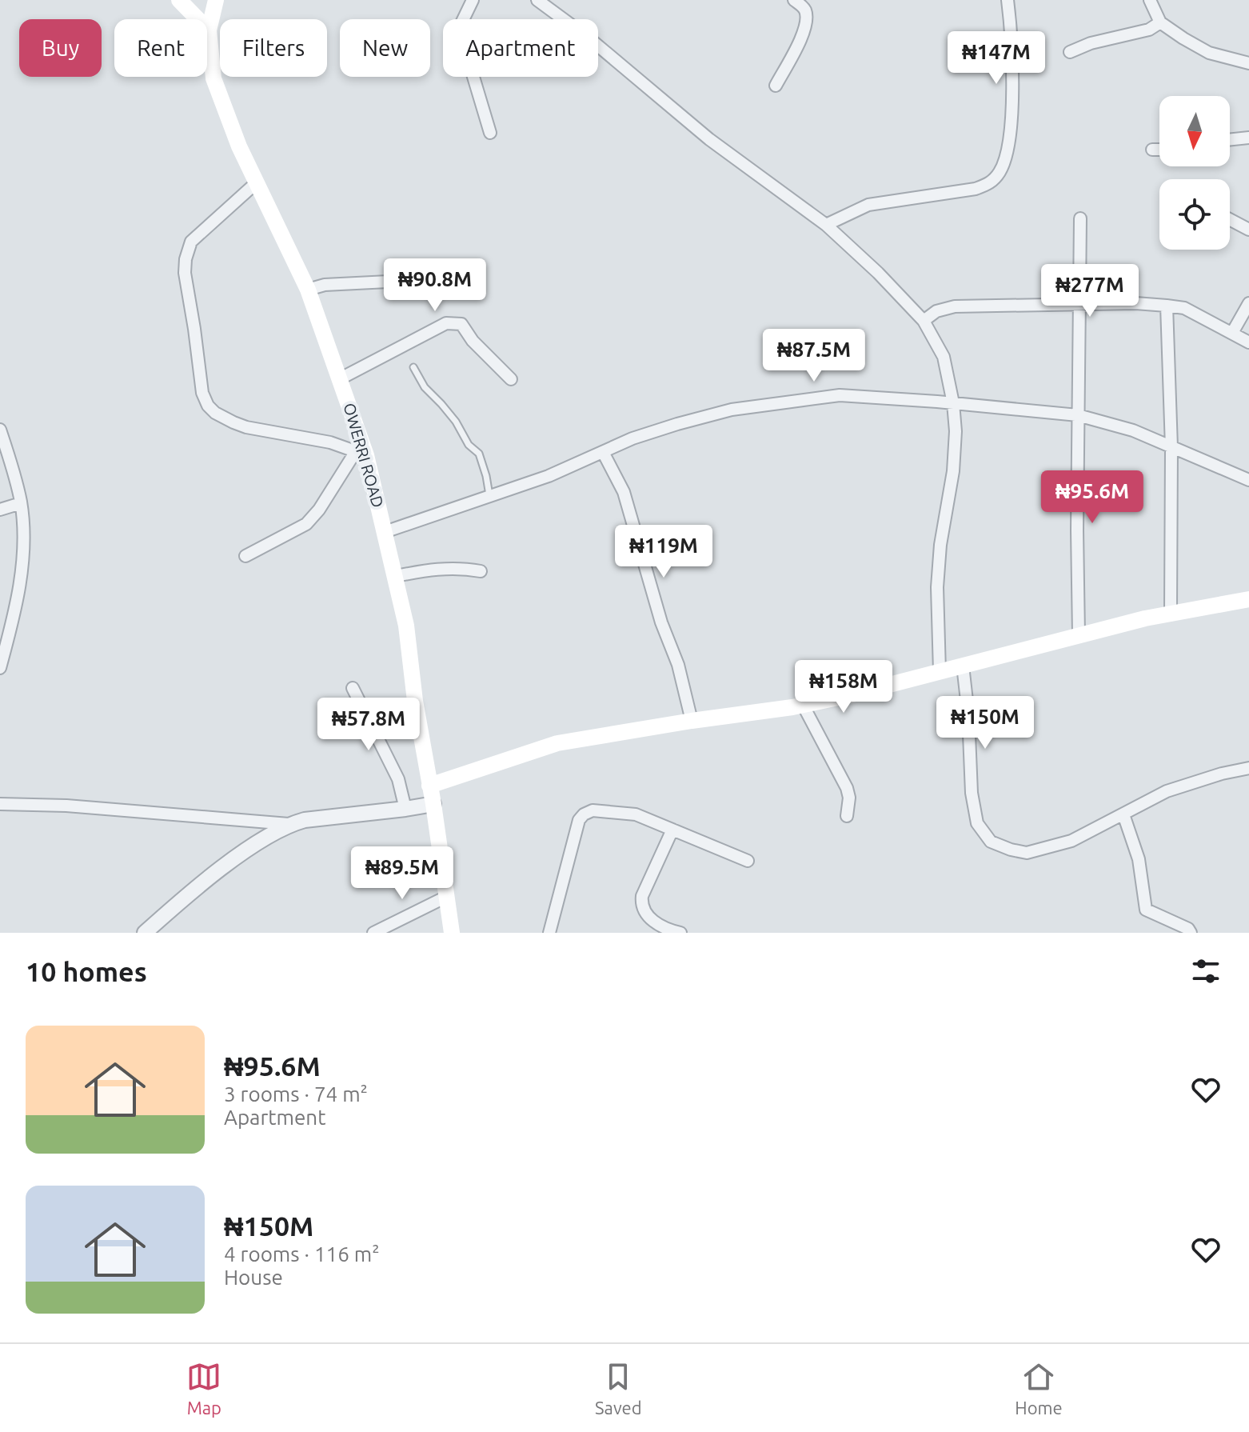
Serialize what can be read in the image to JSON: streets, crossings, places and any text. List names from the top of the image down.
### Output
{
  "streets": {
    "main road": ["OWERRI ROAD"]
  },
  "north": "bottom",
  "page": {
    "chip": [
      "Buy",
      "Rent",
      "Filters",
      "New",
      "Apartment"
    ],
    "price": [
      "₦147M",
      "₦90.8M",
      "₦277M",
      "₦87.5M",
      "₦95.6M",
      "₦119M",
      "₦158M",
      "₦150M",
      "₦57.8M",
      "₦89.5M"
    ],
    "heading": "10 homes",
    "list": [
      {
        "name": "₦95.6M",
        "note": "3 rooms · 74 m² · Apartment"
      },
      {
        "name": "₦150M",
        "note": "4 rooms · 116 m² · House"
      }
    ],
    "tabs": ["Map", "Saved", "Home"]
  }
}
